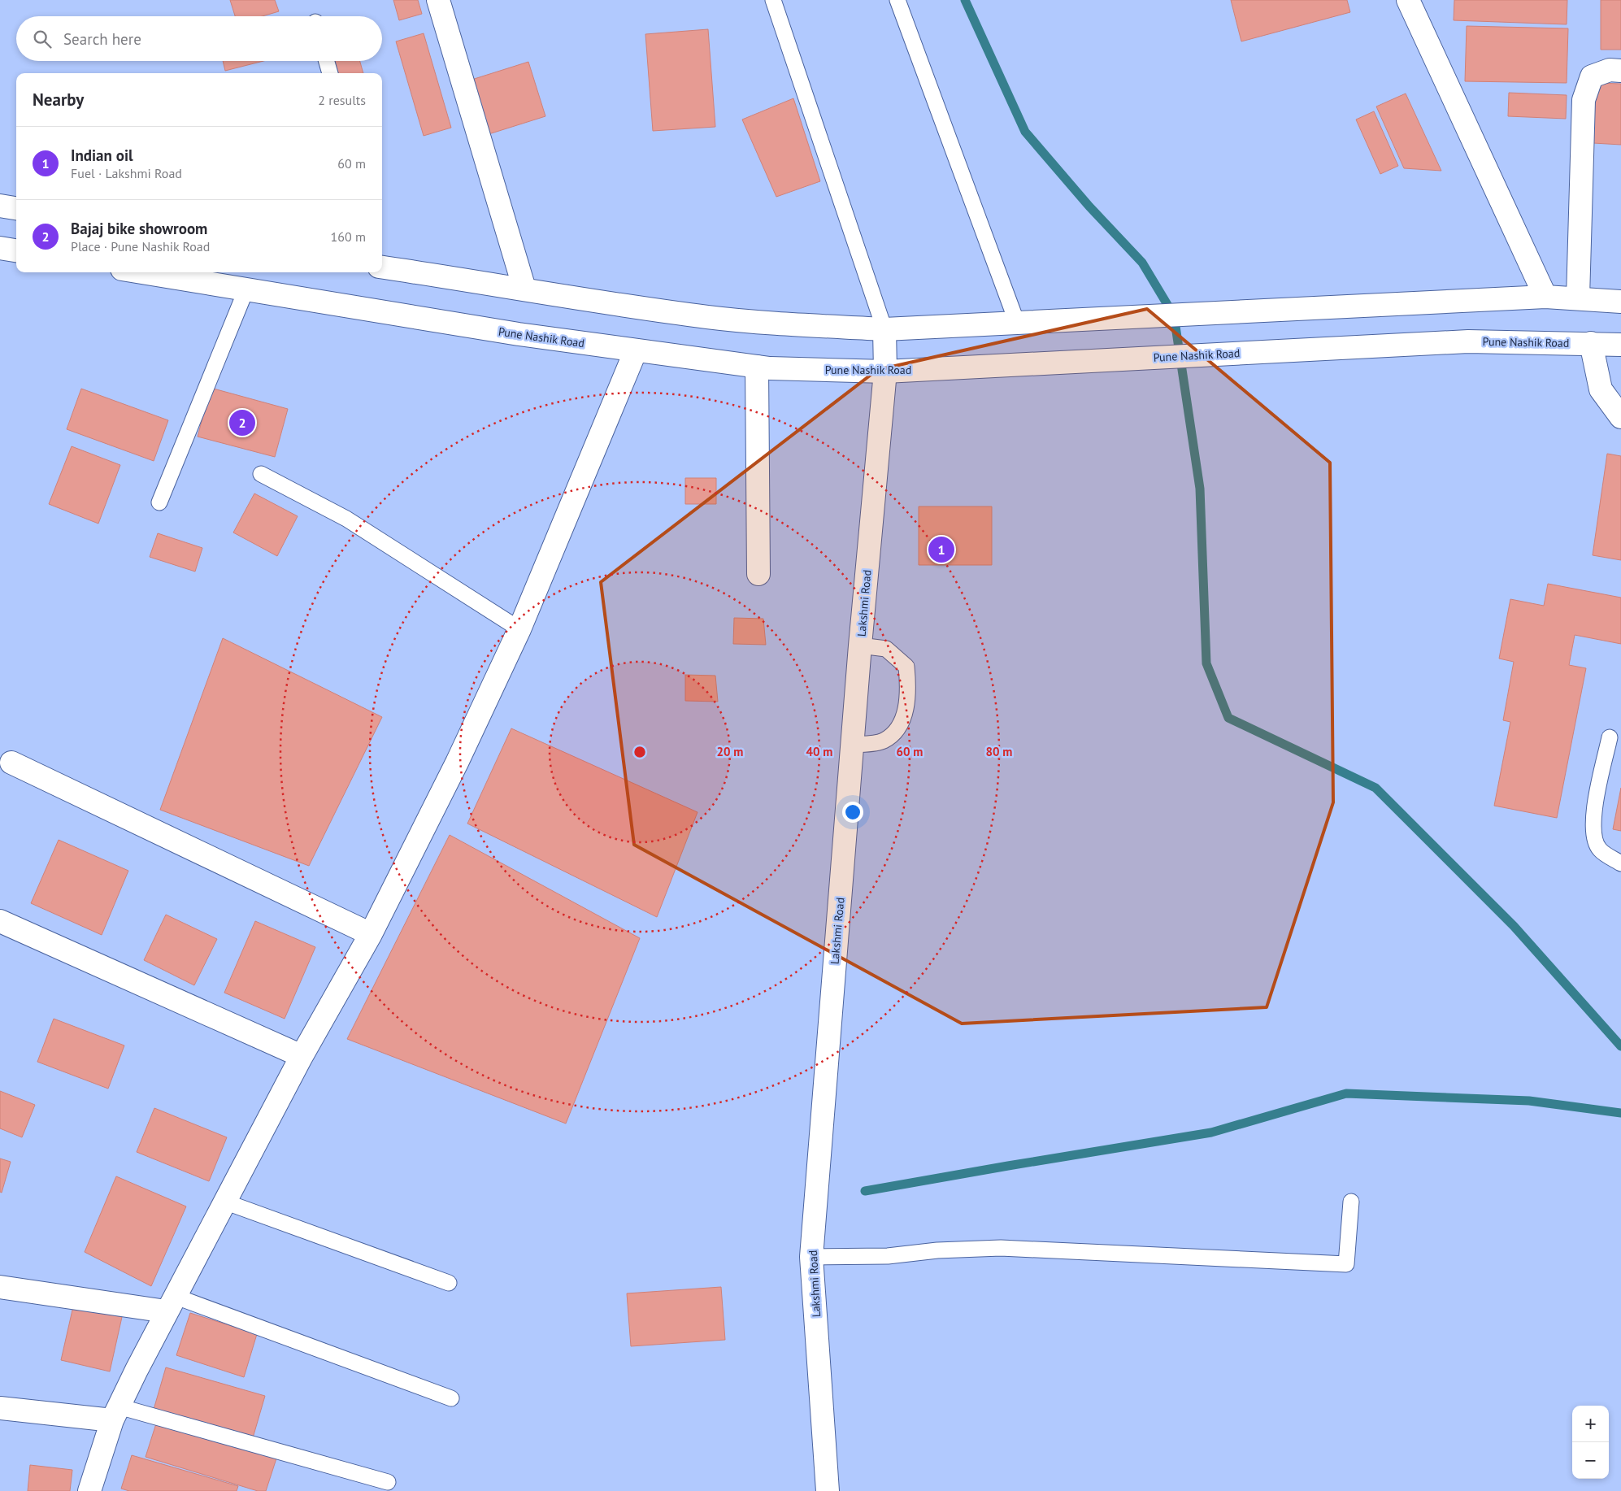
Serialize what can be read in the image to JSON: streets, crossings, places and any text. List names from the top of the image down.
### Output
{
  "streets": {
    "main road": ["Pune Nashik Road", "Lakshmi Road"]
  },
  "crossings": [
    ["Pune Nashik Road", "Lakshmi Road"]
  ],
  "page": {
    "search": "Search here",
    "heading": ["Nearby", "2 results"],
    "list": [
      {
        "mark": "1",
        "name": "Indian oil",
        "note": "Fuel · Lakshmi Road",
        "value": "60 m"
      },
      {
        "mark": "2",
        "name": "Bajaj bike showroom",
        "note": "Place · Pune Nashik Road",
        "value": "160 m"
      }
    ],
    "pins": ["2", "1"],
    "map_buttons": ["+", "−"]
  },
  "rings": [
    "20 m",
    "40 m",
    "60 m",
    "80 m"
  ]
}
